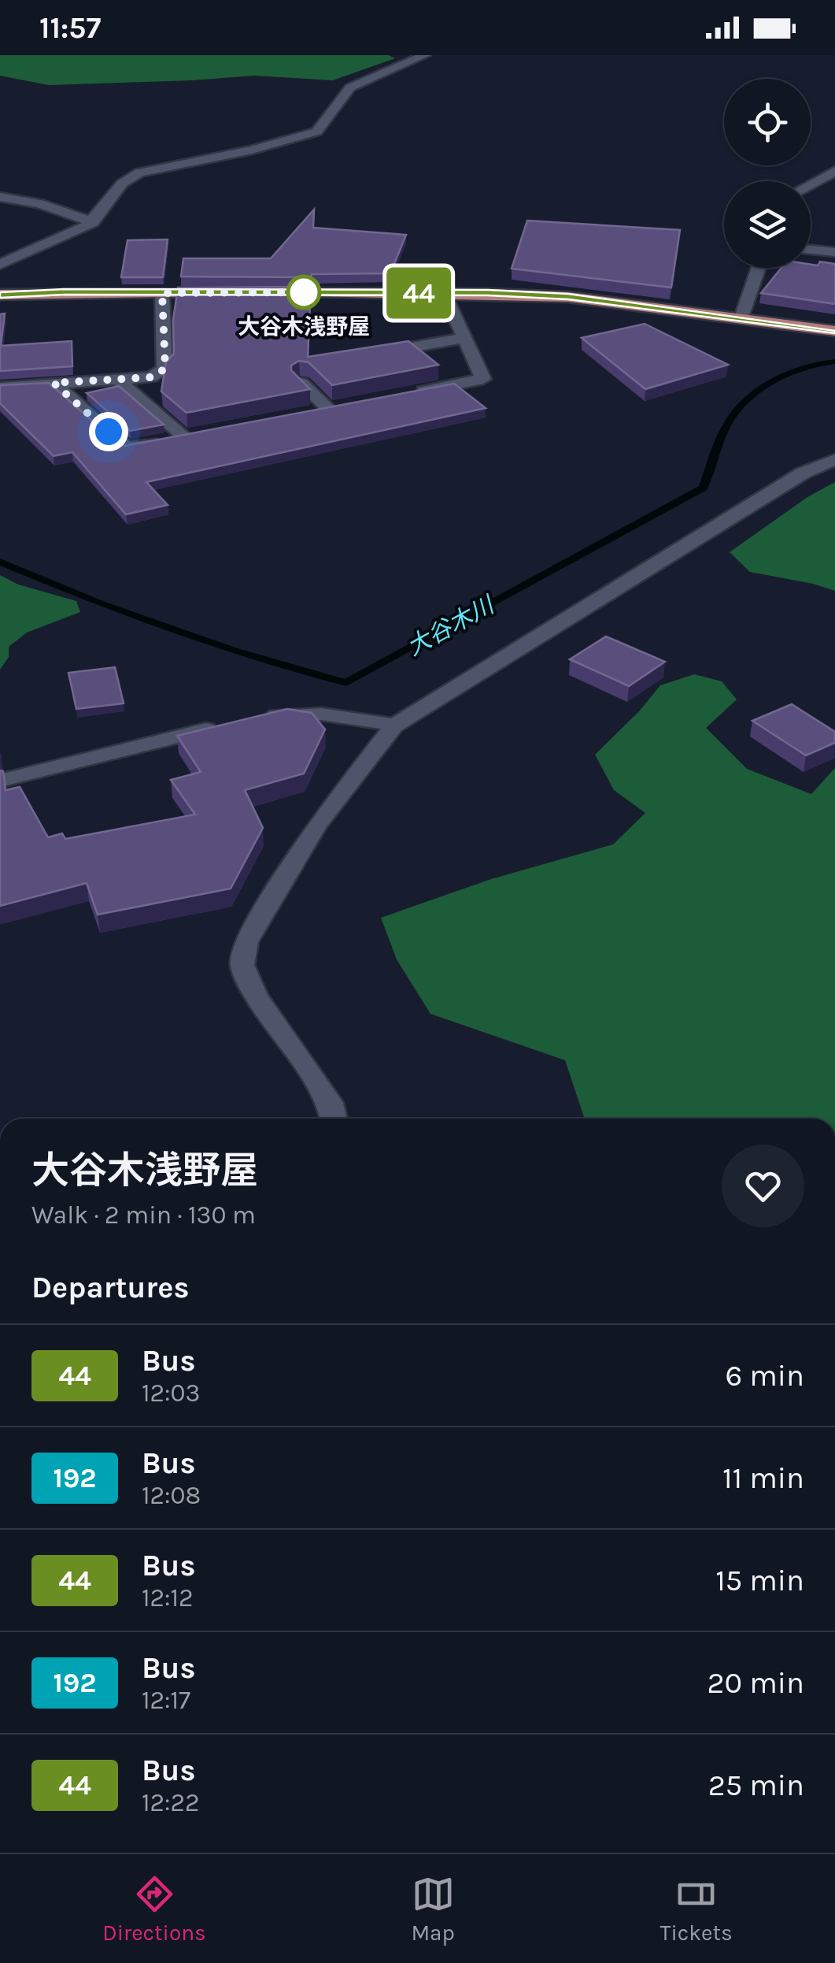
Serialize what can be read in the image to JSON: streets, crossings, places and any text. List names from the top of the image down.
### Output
{
  "water": ["大谷木川"],
  "places": ["大谷木浅野屋"],
  "lines": ["bus line 44"],
  "page": {
    "status": "11:57",
    "on_map": "44",
    "heading": [
      ["大谷木浅野屋", "Walk · 2 min · 130 m"],
      "Departures"
    ],
    "list": [
      {
        "mark": "44",
        "name": "Bus",
        "note": "12:03",
        "value": "6 min"
      },
      {
        "mark": "192",
        "name": "Bus",
        "note": "12:08",
        "value": "11 min"
      },
      {
        "mark": "44",
        "name": "Bus",
        "note": "12:12",
        "value": "15 min"
      },
      {
        "mark": "192",
        "name": "Bus",
        "note": "12:17",
        "value": "20 min"
      },
      {
        "mark": "44",
        "name": "Bus",
        "note": "12:22",
        "value": "25 min"
      }
    ],
    "tabs": ["Directions", "Map", "Tickets"]
  }
}
